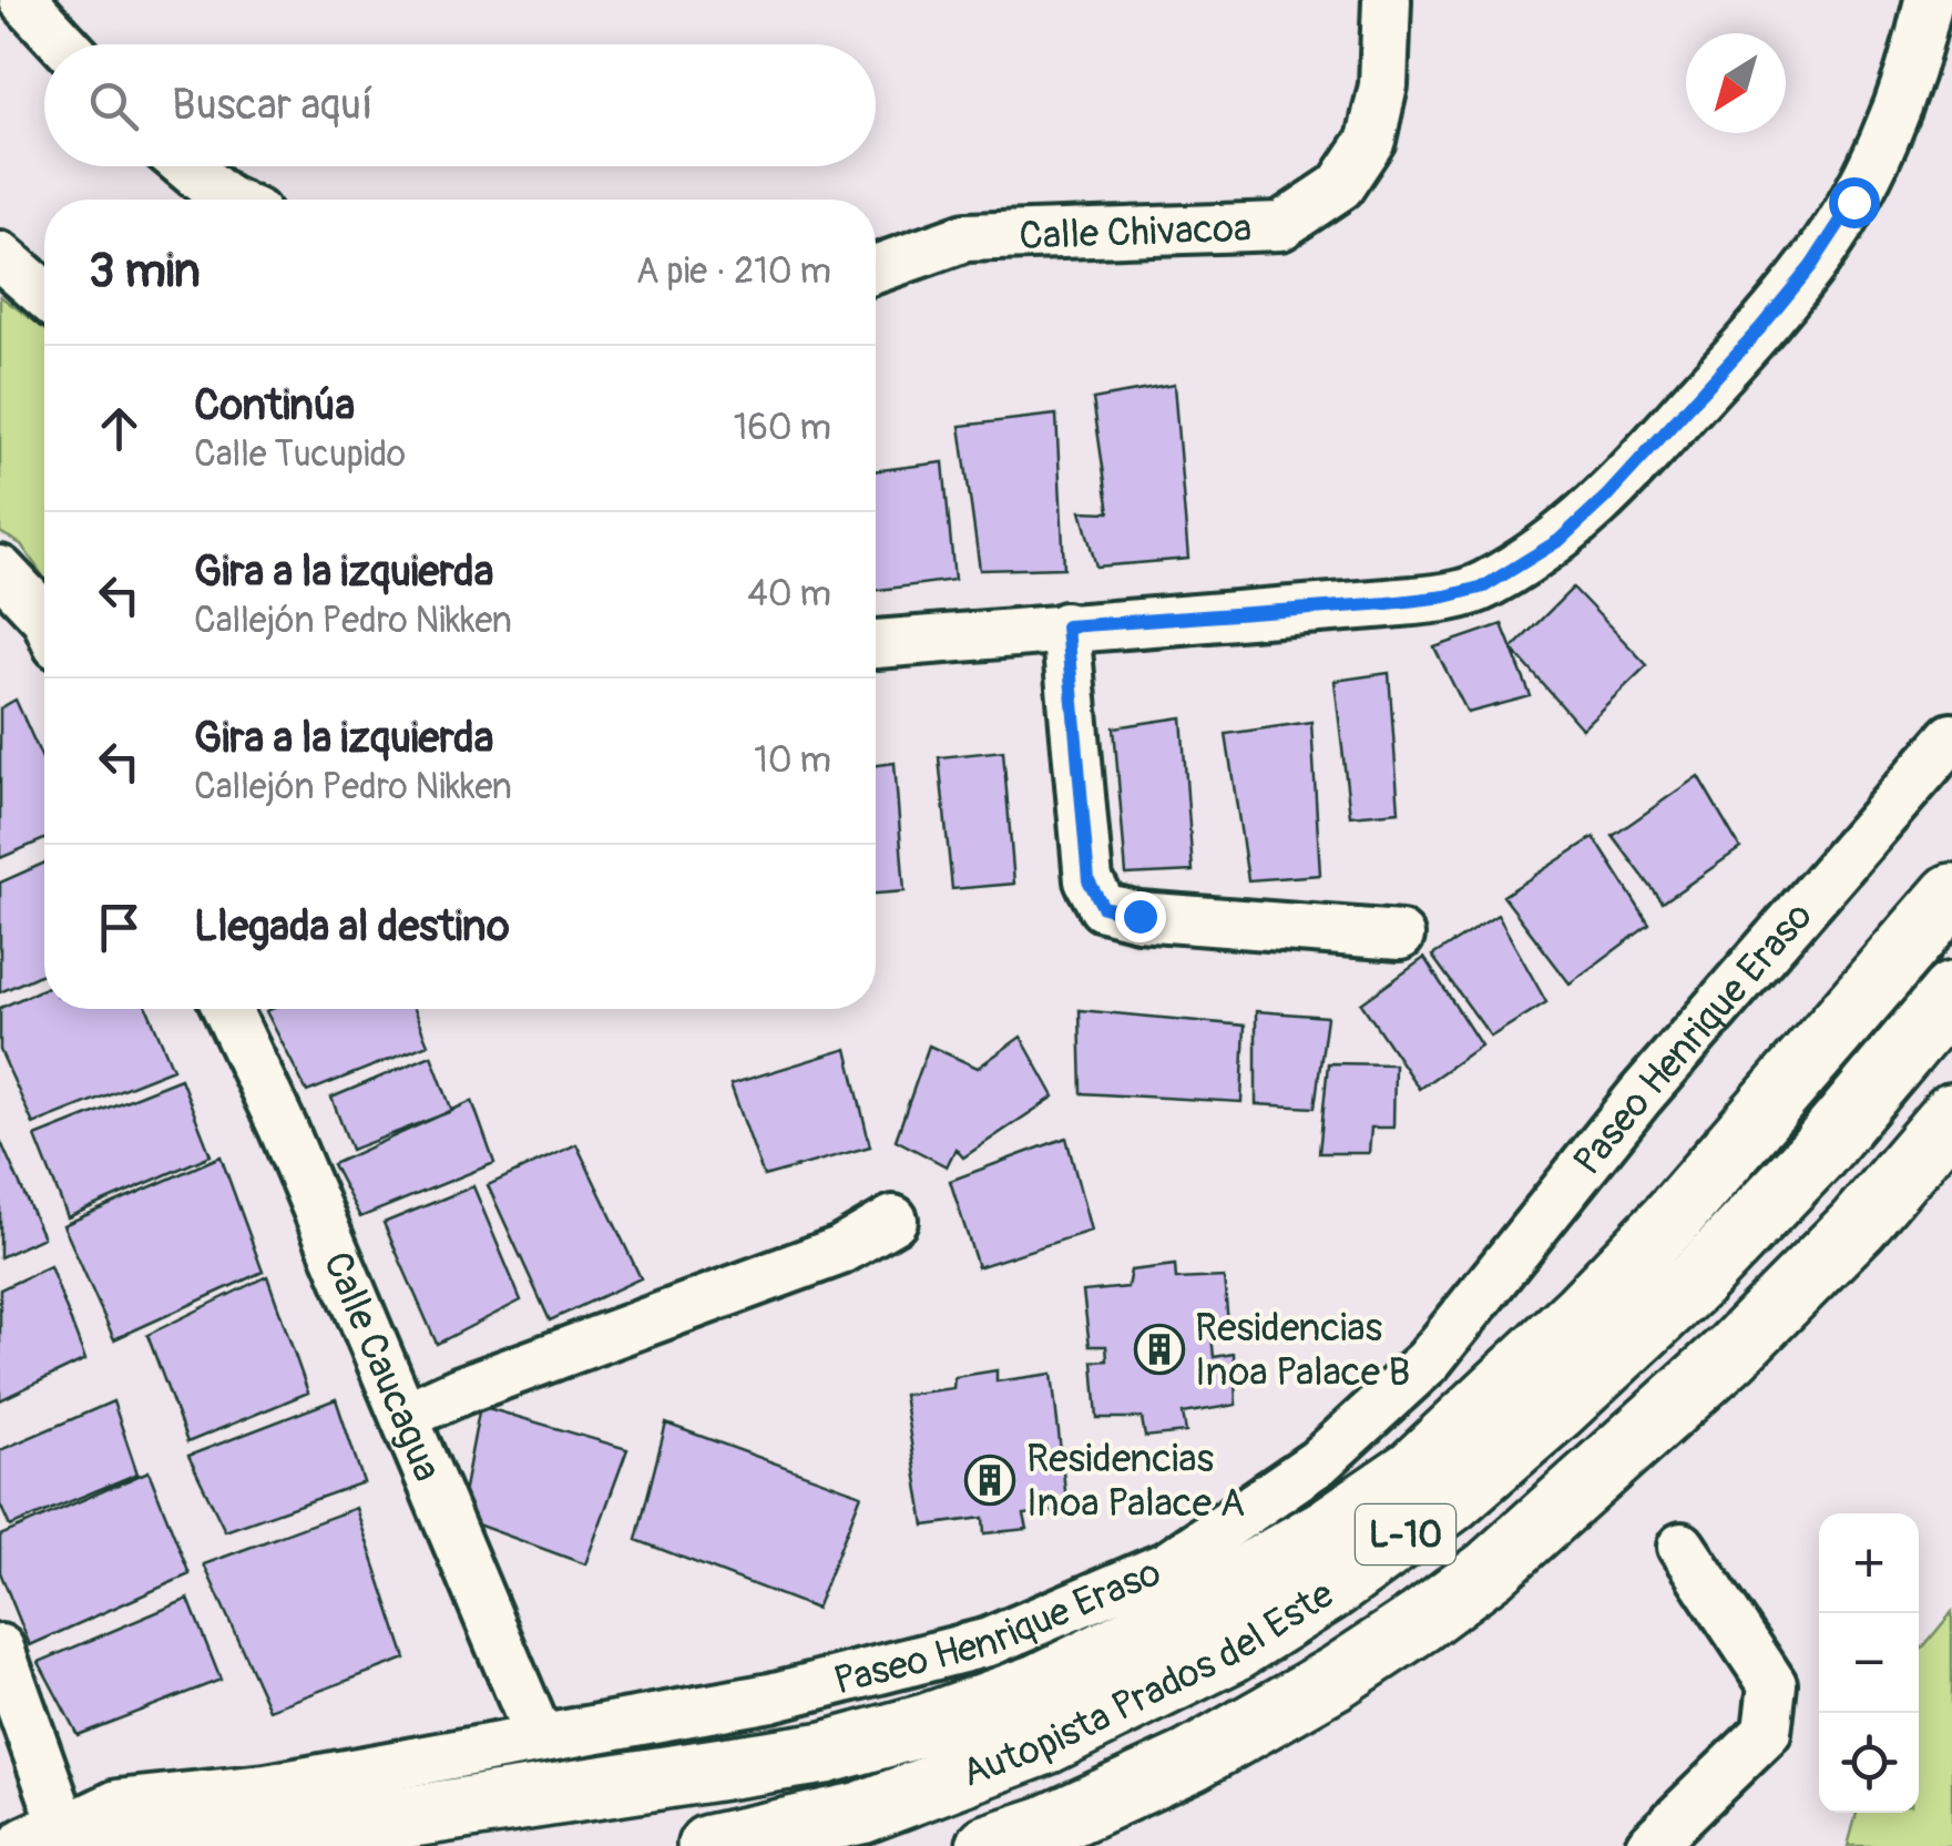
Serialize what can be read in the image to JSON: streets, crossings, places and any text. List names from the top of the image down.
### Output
{
  "streets": {
    "highway": ["L-10", "Autopista Prados del Este"],
    "street": ["Calle Chivacoa", "Paseo Henrique Eraso", "Calle Caucagua"]
  },
  "crossings": [
    ["Paseo Henrique Eraso", "Calle Caucagua"]
  ],
  "places": {
    "building": ["Residencias Inoa Palace B", "Residencias Inoa Palace A"]
  },
  "north": "bottom left",
  "page": {
    "search": "Buscar aquí",
    "heading": ["3 min", "A pie · 210 m"],
    "list": [
      ["Continúa", "Calle Tucupido", "160 m"],
      ["Gira a la izquierda", "Callejón Pedro Nikken", "40 m"],
      ["Gira a la izquierda", "Callejón Pedro Nikken", "10 m"],
      "Llegada al destino"
    ],
    "map_buttons": ["+", "−"]
  }
}
